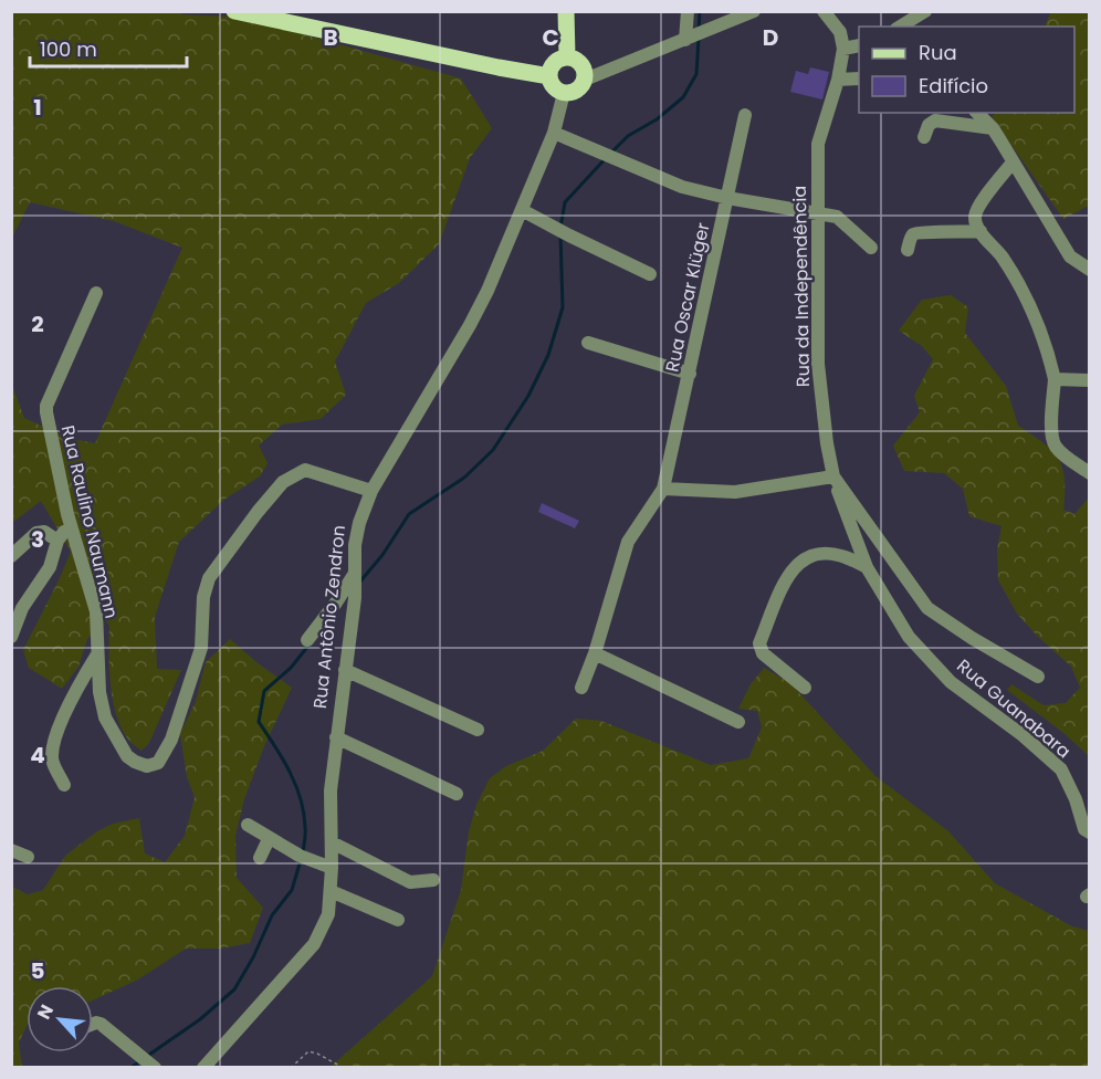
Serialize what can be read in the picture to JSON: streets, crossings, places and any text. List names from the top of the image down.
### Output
{
  "streets": {
    "street": [
      "Rua da Independência",
      "Rua Oscar Klüger",
      "Rua Raulino Naumann",
      "Rua Antônio Zendron",
      "Rua Guanabara"
    ]
  },
  "crossings": [
    ["Rua da Independência", "Rua Guanabara"],
    ["Rua Raulino Naumann", "Rua Antônio Zendron"]
  ],
  "legend": ["Rua", "Edifício"],
  "scale_bar": "100 m",
  "north": "top left",
  "grid": {
    "columns": ["B", "C", "D"],
    "rows": [
      "1",
      "2",
      "3",
      "4",
      "5"
    ]
  }
}
